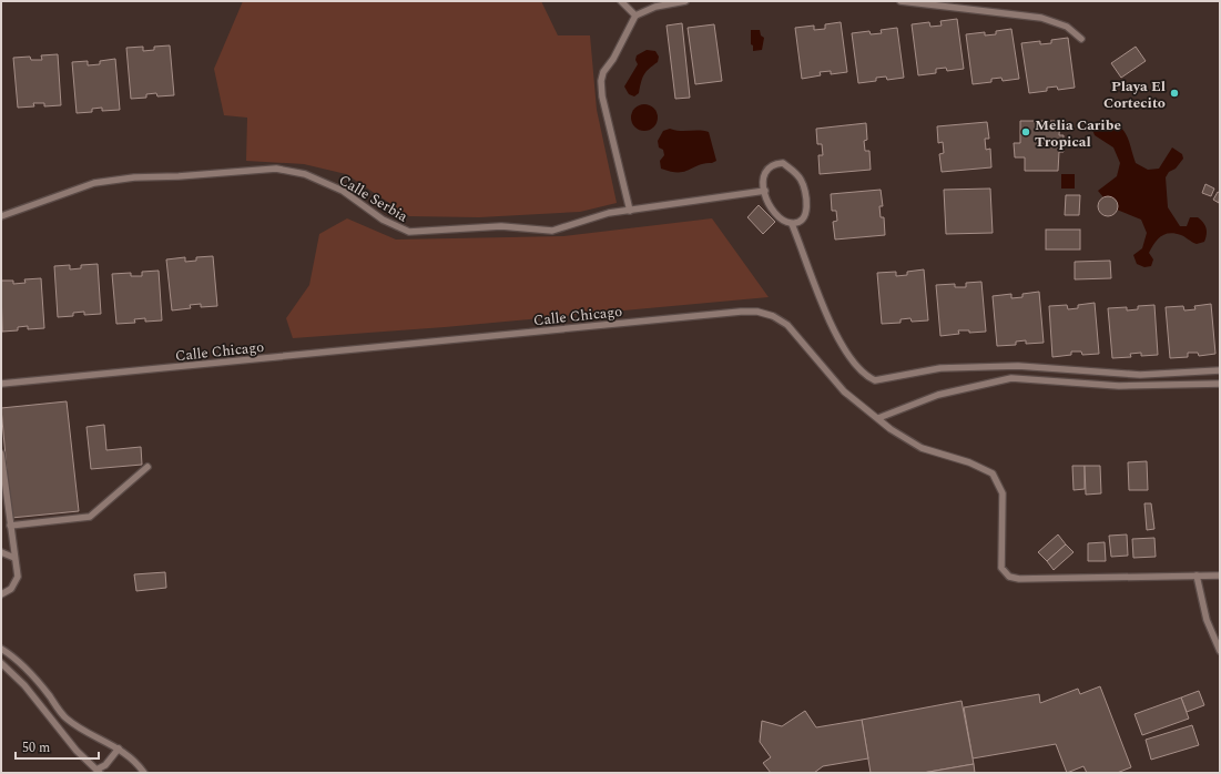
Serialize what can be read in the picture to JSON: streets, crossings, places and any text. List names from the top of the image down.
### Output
{
  "streets": {
    "lane": ["Calle Serbia", "Calle Chicago"]
  },
  "places": ["Playa El Cortecito", "Melia Caribe Tropical"],
  "scale_bar": "50 m"
}
